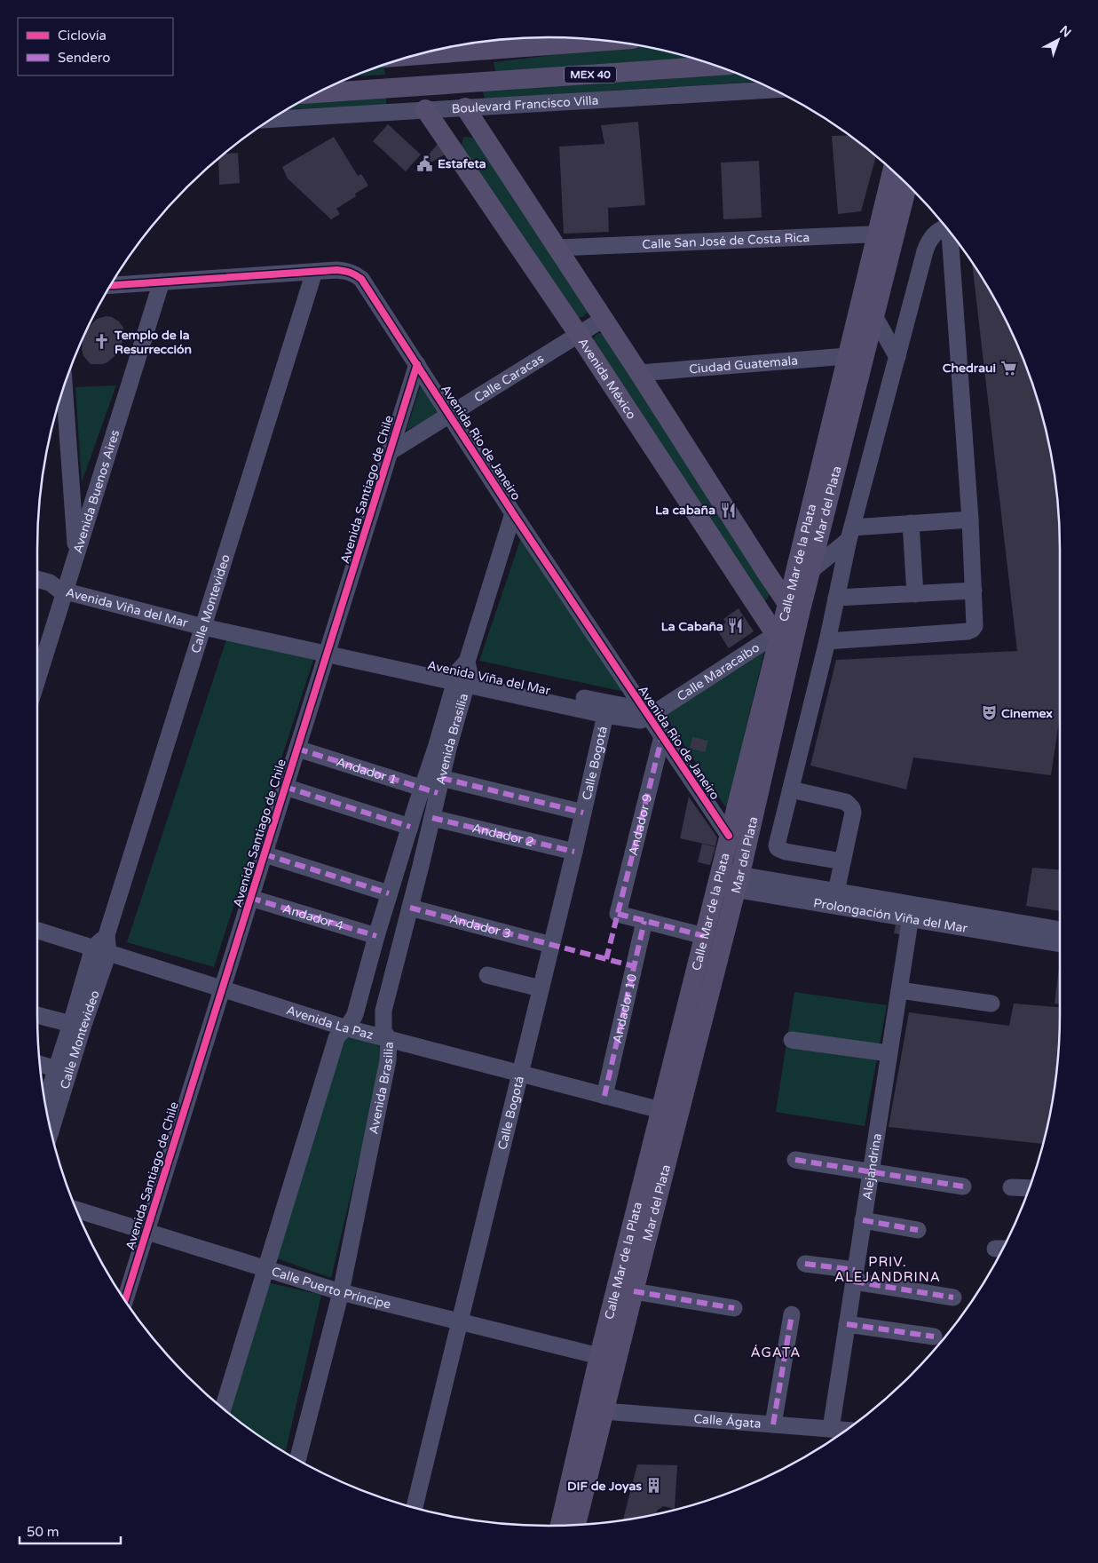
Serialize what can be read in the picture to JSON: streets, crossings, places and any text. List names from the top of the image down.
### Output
{
  "streets": {
    "main road": [
      "MEX 40",
      "Boulevard Francisco Villa",
      "Avenida México",
      "Mar del Plata",
      "Calle Mar de la Plata"
    ],
    "street": [
      "Calle San José de Costa Rica",
      "Ciudad Guatemala",
      "Calle Caracas",
      "Avenida Río de Janeiro",
      "Avenida Santiago de Chile",
      "Avenida Buenos Aires",
      "Calle Montevideo",
      "Avenida Viña del Mar",
      "Calle Maracaibo",
      "Avenida Brasilia",
      "Calle Bogotá",
      "Andador 1",
      "Andador 9",
      "Andador 2",
      "Prolongación Viña del Mar",
      "Andador 4",
      "Andador 3",
      "Andador 10",
      "Avenida La Paz",
      "Alejandrina",
      "Calle Puerto Príncipe",
      "Calle Ágata"
    ]
  },
  "crossings": [
    ["Boulevard Francisco Villa", "Avenida México"],
    ["Calle San José de Costa Rica", "Mar del Plata"],
    ["Calle San José de Costa Rica", "Calle Mar de la Plata"],
    ["Ciudad Guatemala", "Calle Mar de la Plata"],
    ["Calle Caracas", "Avenida México"],
    ["Calle Caracas", "Avenida Río de Janeiro"],
    ["Calle Caracas", "Avenida Santiago de Chile"],
    ["Avenida México", "Mar del Plata"],
    ["Avenida México", "Calle Mar de la Plata"],
    ["Avenida México", "Calle Maracaibo"],
    ["Avenida Río de Janeiro", "Avenida Santiago de Chile"],
    ["Avenida Río de Janeiro", "Avenida Buenos Aires"],
    ["Avenida Río de Janeiro", "Calle Mar de la Plata"],
    ["Avenida Río de Janeiro", "Calle Montevideo"],
    ["Avenida Río de Janeiro", "Avenida Viña del Mar"],
    ["Avenida Río de Janeiro", "Calle Maracaibo"],
    ["Avenida Río de Janeiro", "Avenida Brasilia"],
    ["Avenida Río de Janeiro", "Andador 9"],
    ["Avenida Santiago de Chile", "Avenida Viña del Mar"],
    ["Avenida Santiago de Chile", "Andador 1"],
    ["Avenida Santiago de Chile", "Andador 4"],
    ["Avenida Santiago de Chile", "Avenida La Paz"],
    ["Avenida Santiago de Chile", "Calle Puerto Príncipe"],
    ["Avenida Buenos Aires", "Avenida Viña del Mar"],
    ["Mar del Plata", "Calle Mar de la Plata"],
    ["Mar del Plata", "Calle Maracaibo"],
    ["Mar del Plata", "Prolongación Viña del Mar"],
    ["Mar del Plata", "Calle Ágata"],
    ["Calle Mar de la Plata", "Calle Maracaibo"],
    ["Calle Mar de la Plata", "Prolongación Viña del Mar"],
    ["Calle Mar de la Plata", "Avenida La Paz"],
    ["Calle Mar de la Plata", "Calle Puerto Príncipe"],
    ["Calle Montevideo", "Avenida Viña del Mar"],
    ["Calle Montevideo", "Avenida La Paz"],
    ["Avenida Viña del Mar", "Calle Maracaibo"],
    ["Avenida Viña del Mar", "Avenida Brasilia"],
    ["Avenida Viña del Mar", "Calle Bogotá"],
    ["Avenida Brasilia", "Andador 1"],
    ["Avenida Brasilia", "Andador 2"],
    ["Avenida Brasilia", "Andador 4"],
    ["Avenida Brasilia", "Andador 3"],
    ["Avenida Brasilia", "Avenida La Paz"],
    ["Avenida Brasilia", "Calle Puerto Príncipe"],
    ["Calle Bogotá", "Andador 1"],
    ["Calle Bogotá", "Andador 2"],
    ["Calle Bogotá", "Andador 3"],
    ["Calle Bogotá", "Avenida La Paz"],
    ["Calle Bogotá", "Calle Puerto Príncipe"],
    ["Andador 9", "Andador 10"],
    ["Prolongación Viña del Mar", "Alejandrina"],
    ["Andador 10", "Avenida La Paz"],
    ["Alejandrina", "Calle Ágata"]
  ],
  "districts": ["PRIV. ALEJANDRINA", "ÁGATA"],
  "places": {
    "public building": ["Estafeta"],
    "church": ["Templo de la Resurrección"],
    "supermarket": ["Chedraui"],
    "restaurant": ["La cabaña", "La Cabaña"],
    "theatre": ["Cinemex"],
    "building": ["DIF de Joyas"]
  },
  "legend": ["Ciclovía", "Sendero"],
  "scale_bar": "50 m",
  "north": "top right"
}
